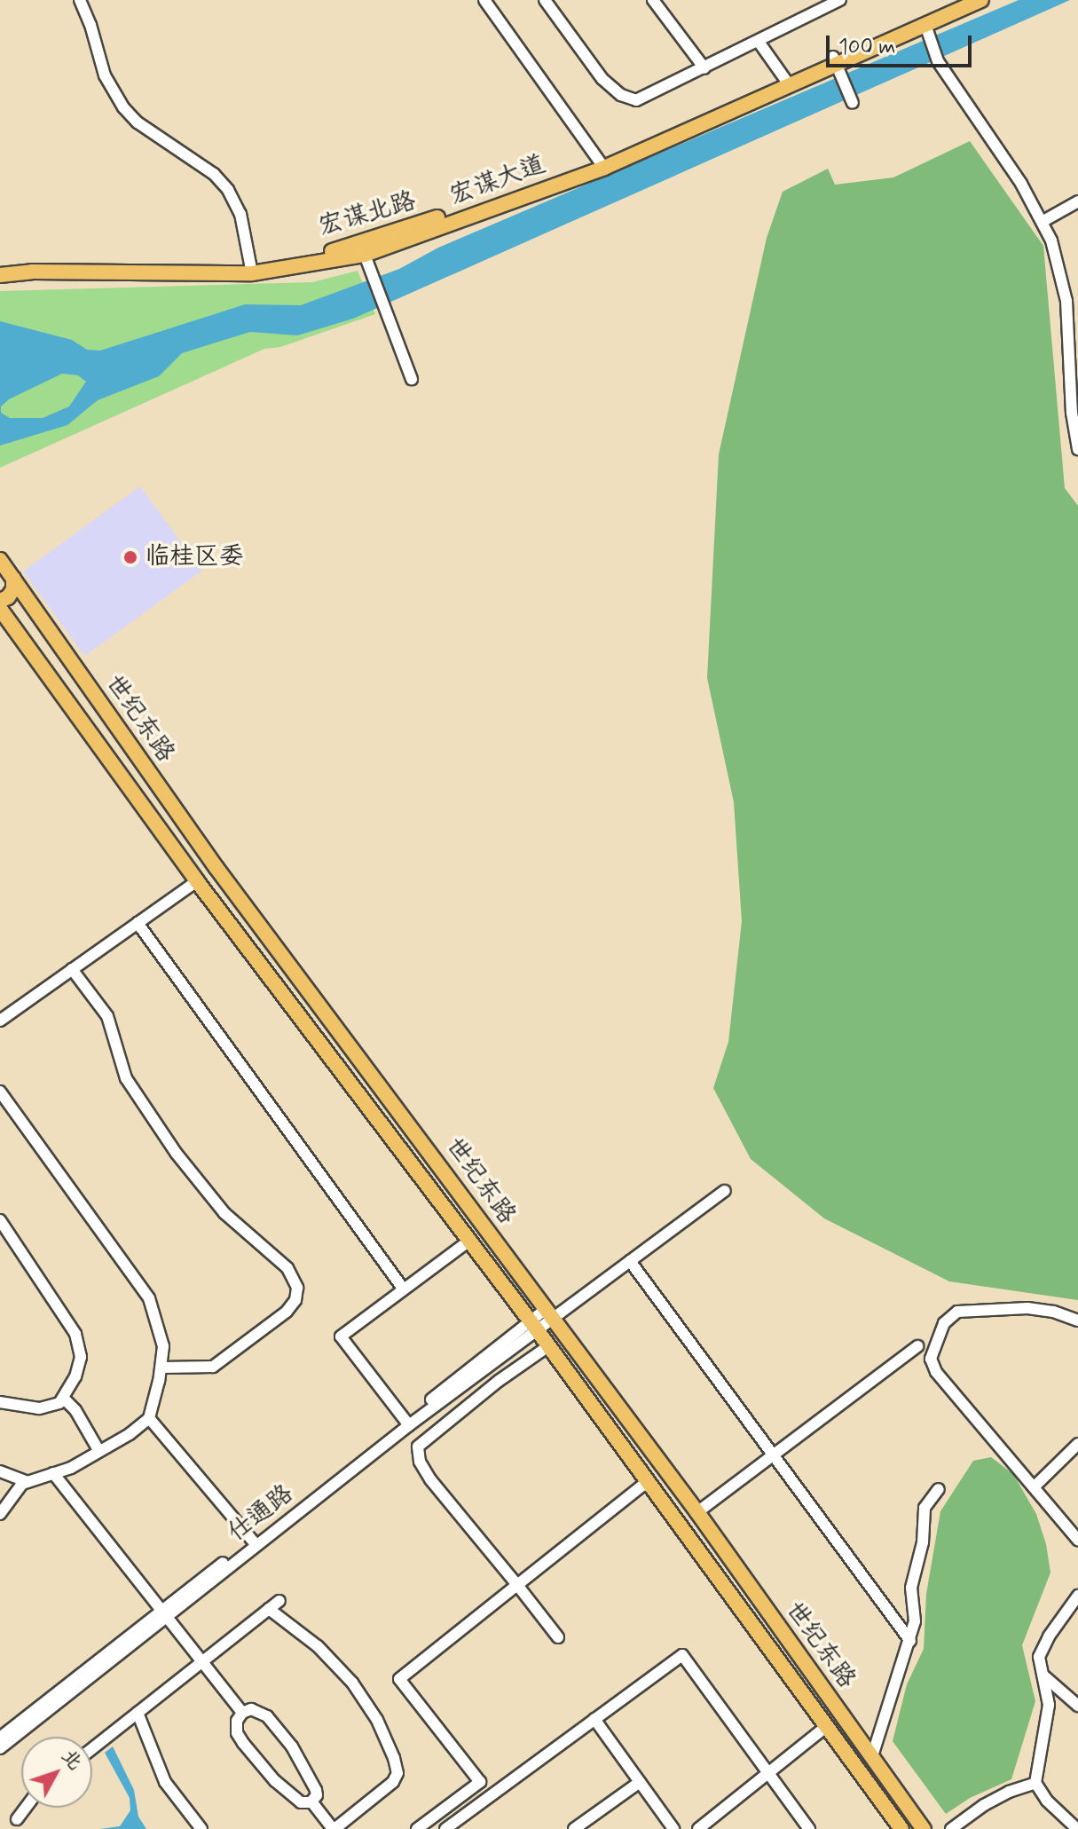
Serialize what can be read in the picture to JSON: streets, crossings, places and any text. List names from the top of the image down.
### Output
{
  "streets": {
    "main road": ["宏谋大道", "宏谋北路", "世纪东路"],
    "street": ["仕通路"]
  },
  "crossings": [
    ["宏谋大道", "宏谋北路"],
    ["世纪东路", "仕通路"]
  ],
  "places": ["临桂区委"],
  "scale_bar": "100 m",
  "north": "top right"
}
